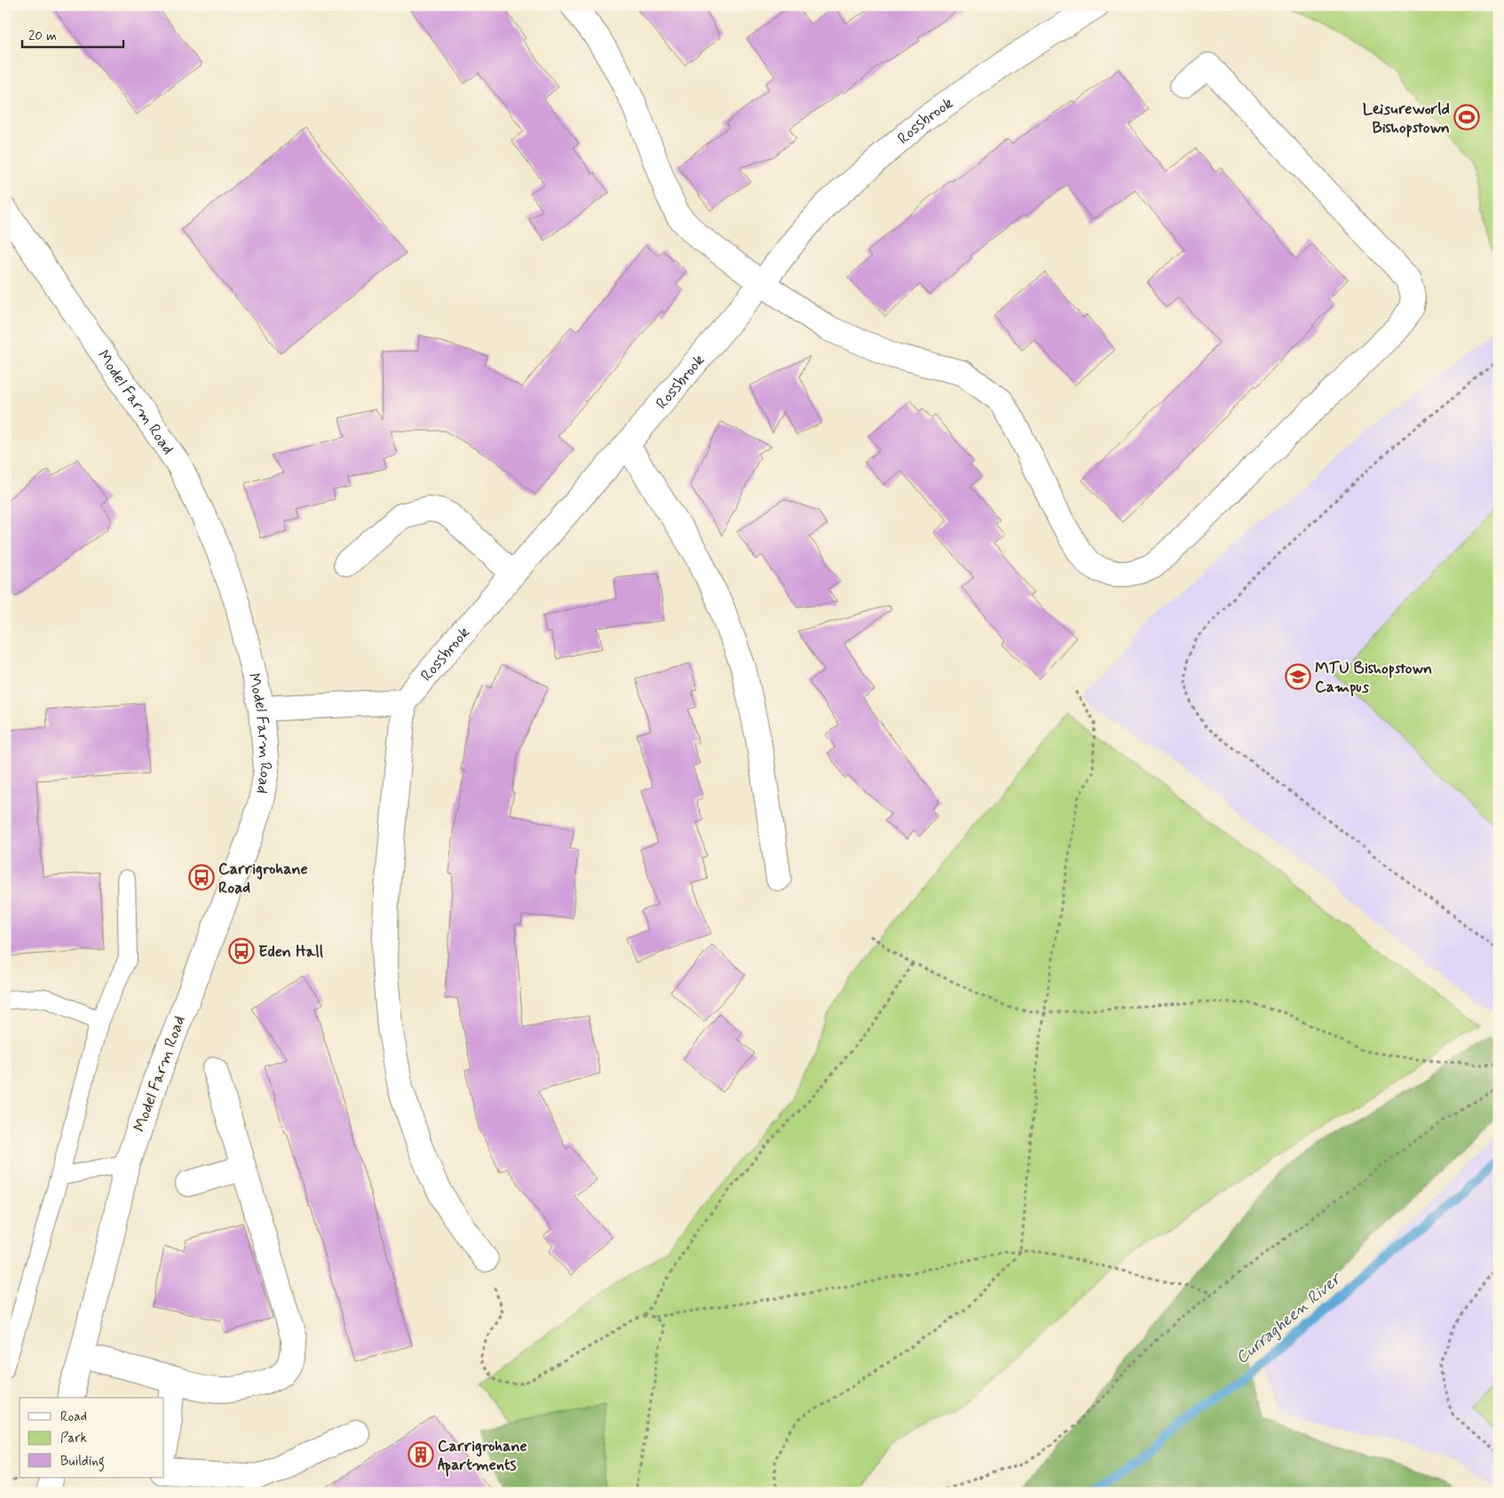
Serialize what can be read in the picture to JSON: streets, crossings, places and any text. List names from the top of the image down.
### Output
{
  "streets": {
    "street": ["Rossbrook", "Model Farm Road"]
  },
  "water": ["Curragheen River"],
  "places": {
    "sports": ["Leisureworld Bishopstown"],
    "school or university": ["MTU Bishopstown Campus"],
    "bus stop": ["Carrigrohane Road", "Eden Hall"],
    "building": ["Carrigrohane Apartments"]
  },
  "legend": ["Road", "Park", "Building"],
  "scale_bar": "20 m"
}
